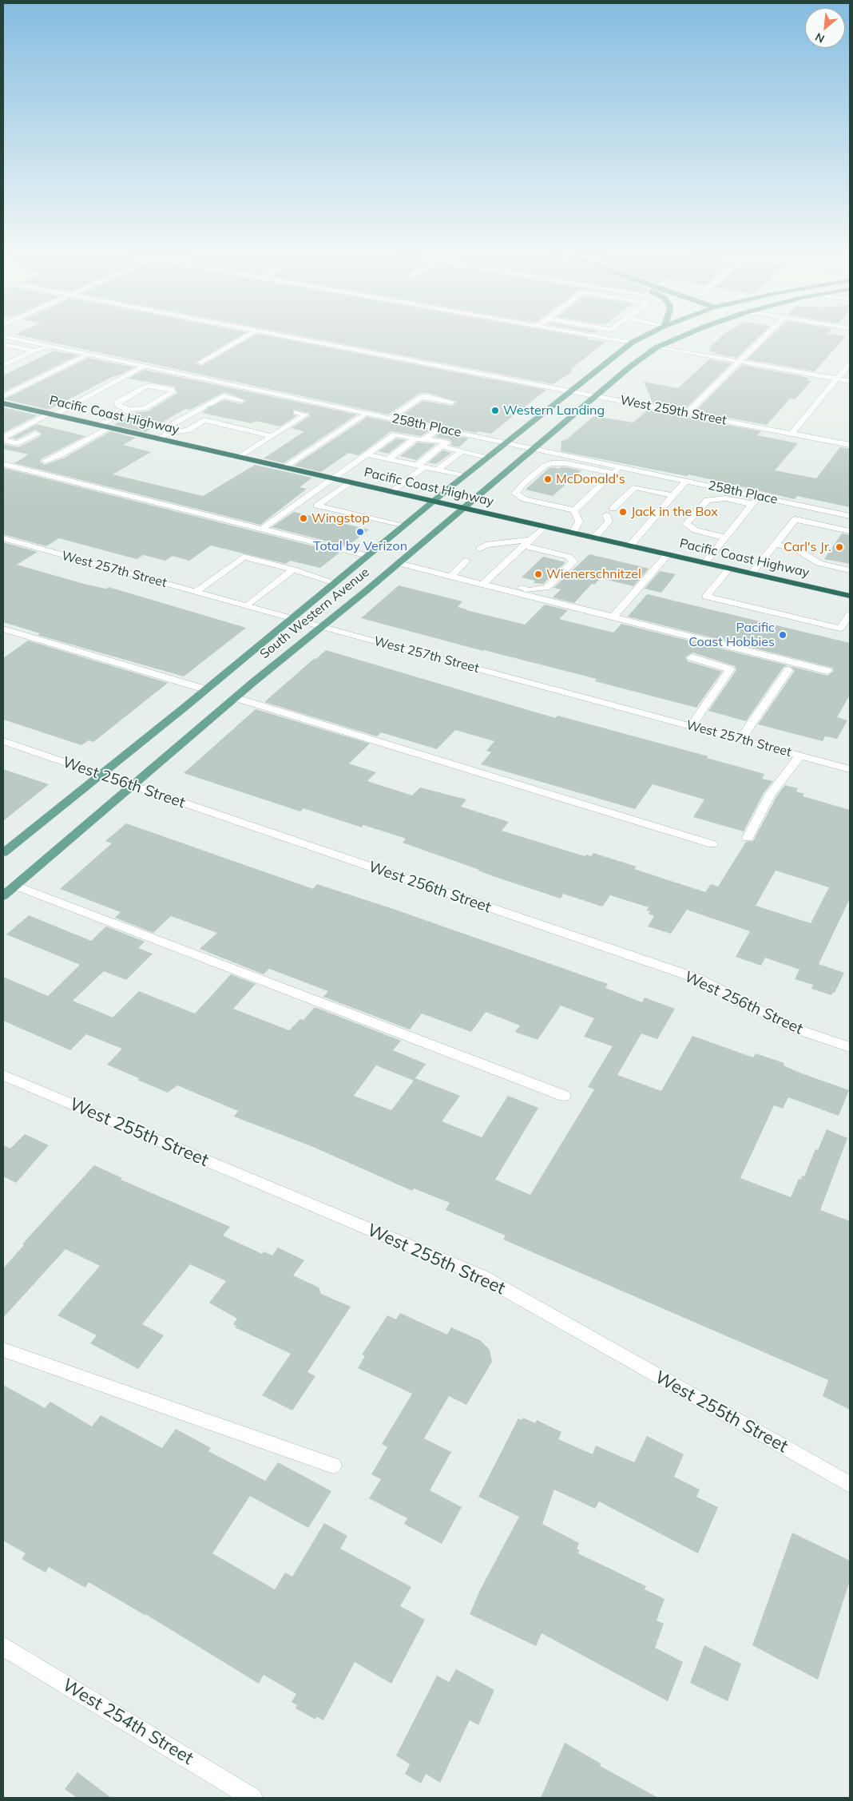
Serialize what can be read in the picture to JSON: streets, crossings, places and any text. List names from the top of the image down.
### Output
{
  "streets": {
    "highway": ["Pacific Coast Highway"],
    "main road": ["South Western Avenue"],
    "street": [
      "West 259th Street",
      "258th Place",
      "West 257th Street",
      "West 256th Street",
      "West 255th Street",
      "West 254th Street"
    ]
  },
  "crossings": [
    ["West 259th Street", "South Western Avenue"],
    ["Pacific Coast Highway", "South Western Avenue"],
    ["258th Place", "South Western Avenue"],
    ["West 257th Street", "South Western Avenue"],
    ["South Western Avenue", "West 256th Street"]
  ],
  "places": [
    "Western Landing",
    "McDonald's",
    "Jack in the Box",
    "Wingstop",
    "Total by Verizon",
    "Carl's Jr.",
    "Wienerschnitzel",
    "Pacific Coast Hobbies"
  ],
  "north": "bottom left"
}
